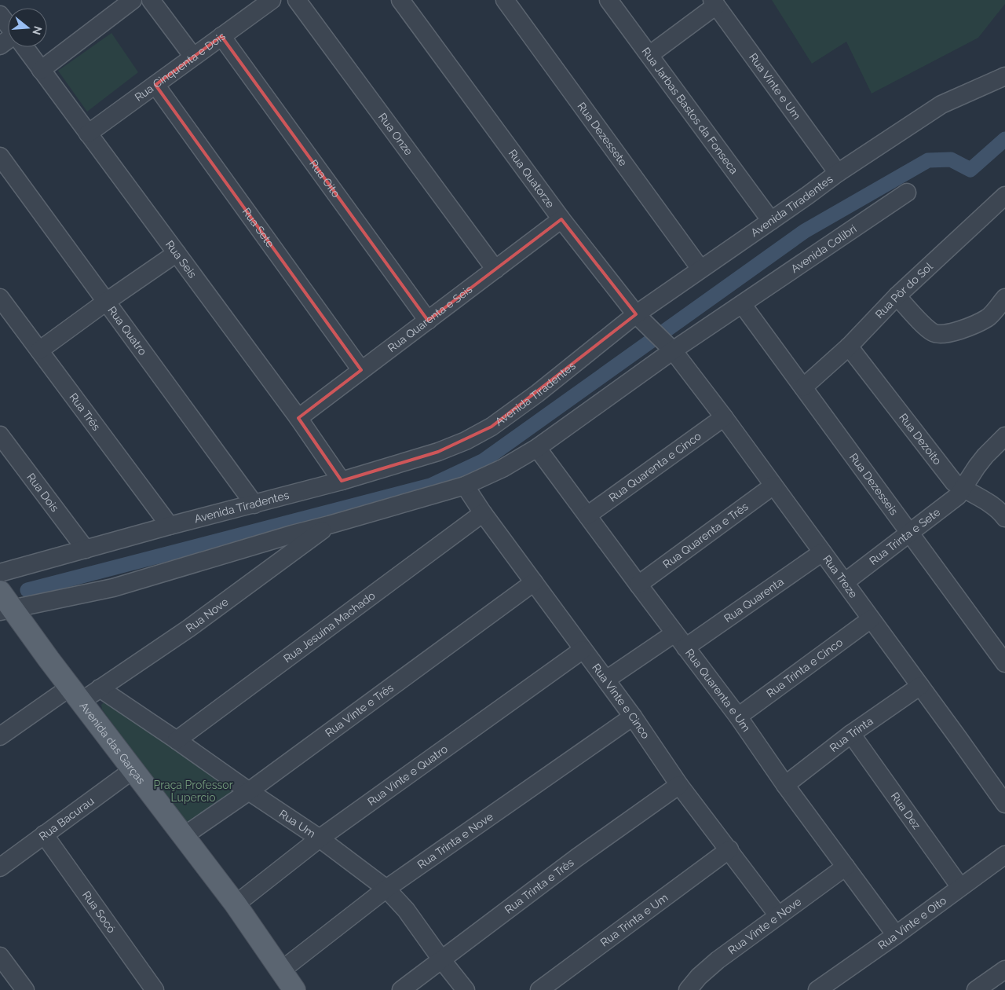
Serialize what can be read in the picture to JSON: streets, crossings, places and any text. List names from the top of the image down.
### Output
{
  "streets": {
    "main road": ["Avenida das Garças"],
    "street": [
      "Rua Cinquenta e Dois",
      "Rua Vinte e Um",
      "Rua Jarbas Bastos da Fonseca",
      "Rua Onze",
      "Rua Dezessete",
      "Rua Oito",
      "Rua Quatorze",
      "Avenida Tiradentes",
      "Rua Sete",
      "Avenida Colibri",
      "Rua Seis",
      "Rua Pôr do Sol",
      "Rua Quarenta e Seis",
      "Rua Quatro",
      "Rua Três",
      "Rua Dezoito",
      "Rua Quarenta e Cinco",
      "Rua Dezesseis",
      "Rua Dois",
      "Rua Quarenta e Três",
      "Rua Trinta e Sete",
      "Rua Treze",
      "Rua Quarenta",
      "Rua Nove",
      "Rua Jesuína Machado",
      "Rua Trinta e Cinco",
      "Rua Quarenta e Um",
      "Rua Vinte e Cinco",
      "Rua Vinte e Três",
      "Rua Trinta",
      "Rua Vinte e Quatro",
      "Rua Dez",
      "Rua Bacurau",
      "Rua Um",
      "Rua Trinta e Nove",
      "Rua Trinta e Três",
      "Rua Socó",
      "Rua Trinta e Um",
      "Rua Vinte e Oito",
      "Rua Vinte e Nove"
    ]
  },
  "crossings": [
    ["Rua Cinquenta e Dois", "Rua Oito"],
    ["Rua Cinquenta e Dois", "Rua Sete"],
    ["Rua Cinquenta e Dois", "Rua Seis"],
    ["Rua Vinte e Um", "Avenida Tiradentes"],
    ["Rua Jarbas Bastos da Fonseca", "Avenida Tiradentes"],
    ["Rua Onze", "Rua Quarenta e Seis"],
    ["Rua Dezessete", "Avenida Tiradentes"],
    ["Rua Oito", "Rua Quarenta e Seis"],
    ["Rua Quatorze", "Avenida Tiradentes"],
    ["Rua Quatorze", "Rua Quarenta e Seis"],
    ["Rua Quatorze", "Rua Treze"],
    ["Avenida Tiradentes", "Rua Seis"],
    ["Avenida Tiradentes", "Rua Quatro"],
    ["Avenida Tiradentes", "Rua Três"],
    ["Avenida Tiradentes", "Rua Dois"],
    ["Rua Sete", "Rua Quarenta e Seis"],
    ["Avenida Colibri", "Rua Dezesseis"],
    ["Rua Seis", "Rua Quarenta e Seis"],
    ["Rua Pôr do Sol", "Rua Dezoito"],
    ["Rua Pôr do Sol", "Rua Dezesseis"],
    ["Rua Dezoito", "Rua Trinta e Sete"],
    ["Rua Quarenta e Cinco", "Rua Treze"],
    ["Rua Quarenta e Cinco", "Rua Quarenta e Um"],
    ["Rua Dezesseis", "Rua Trinta e Sete"],
    ["Rua Quarenta e Três", "Rua Treze"],
    ["Rua Quarenta e Três", "Rua Quarenta e Um"],
    ["Rua Trinta e Sete", "Rua Treze"],
    ["Rua Treze", "Rua Quarenta"],
    ["Rua Treze", "Rua Trinta e Cinco"],
    ["Rua Treze", "Rua Trinta"],
    ["Rua Quarenta", "Rua Quarenta e Um"],
    ["Rua Nove", "Avenida das Garças"],
    ["Rua Nove", "Rua Um"],
    ["Rua Jesuína Machado", "Rua Vinte e Cinco"],
    ["Rua Jesuína Machado", "Rua Um"],
    ["Rua Trinta e Cinco", "Rua Quarenta e Um"],
    ["Rua Quarenta e Um", "Rua Trinta"],
    ["Rua Quarenta e Um", "Rua Vinte e Oito"],
    ["Rua Quarenta e Um", "Rua Vinte e Nove"],
    ["Rua Vinte e Cinco", "Rua Vinte e Três"],
    ["Rua Vinte e Cinco", "Rua Vinte e Quatro"],
    ["Rua Vinte e Cinco", "Rua Trinta e Nove"],
    ["Rua Vinte e Cinco", "Rua Trinta e Três"],
    ["Rua Vinte e Cinco", "Rua Trinta e Um"],
    ["Rua Vinte e Cinco", "Rua Vinte e Nove"],
    ["Rua Vinte e Três", "Avenida das Garças"],
    ["Rua Vinte e Três", "Rua Um"],
    ["Rua Trinta", "Rua Dez"],
    ["Avenida das Garças", "Rua Vinte e Quatro"],
    ["Avenida das Garças", "Rua Bacurau"],
    ["Avenida das Garças", "Rua Trinta e Nove"],
    ["Rua Vinte e Quatro", "Rua Um"],
    ["Rua Dez", "Rua Vinte e Oito"],
    ["Rua Bacurau", "Rua Socó"],
    ["Rua Um", "Rua Trinta e Nove"],
    ["Rua Um", "Rua Trinta e Três"]
  ],
  "parks": ["Praça Professor Lupercio"],
  "north": "right"
}
